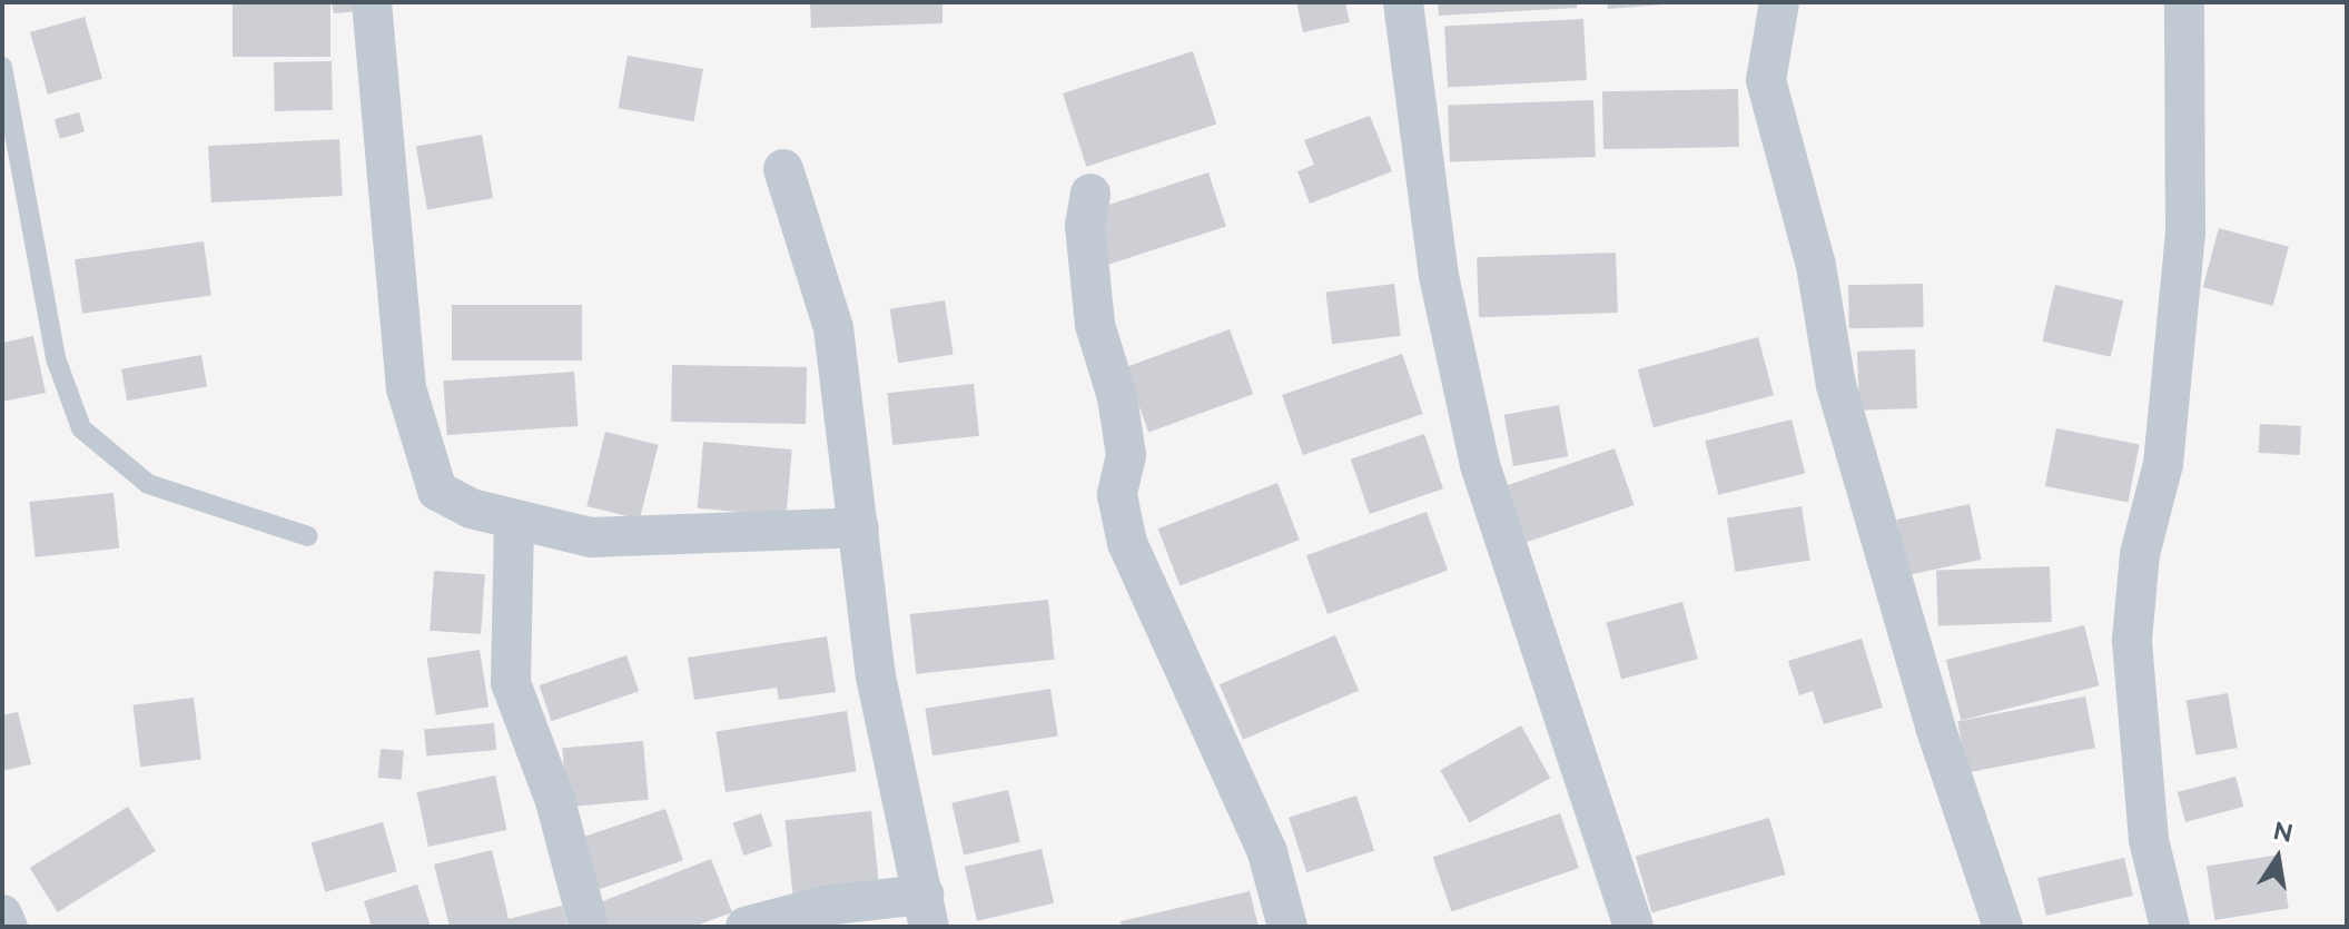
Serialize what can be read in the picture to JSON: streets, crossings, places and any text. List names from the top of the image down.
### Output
{
  "north": "top"
}
